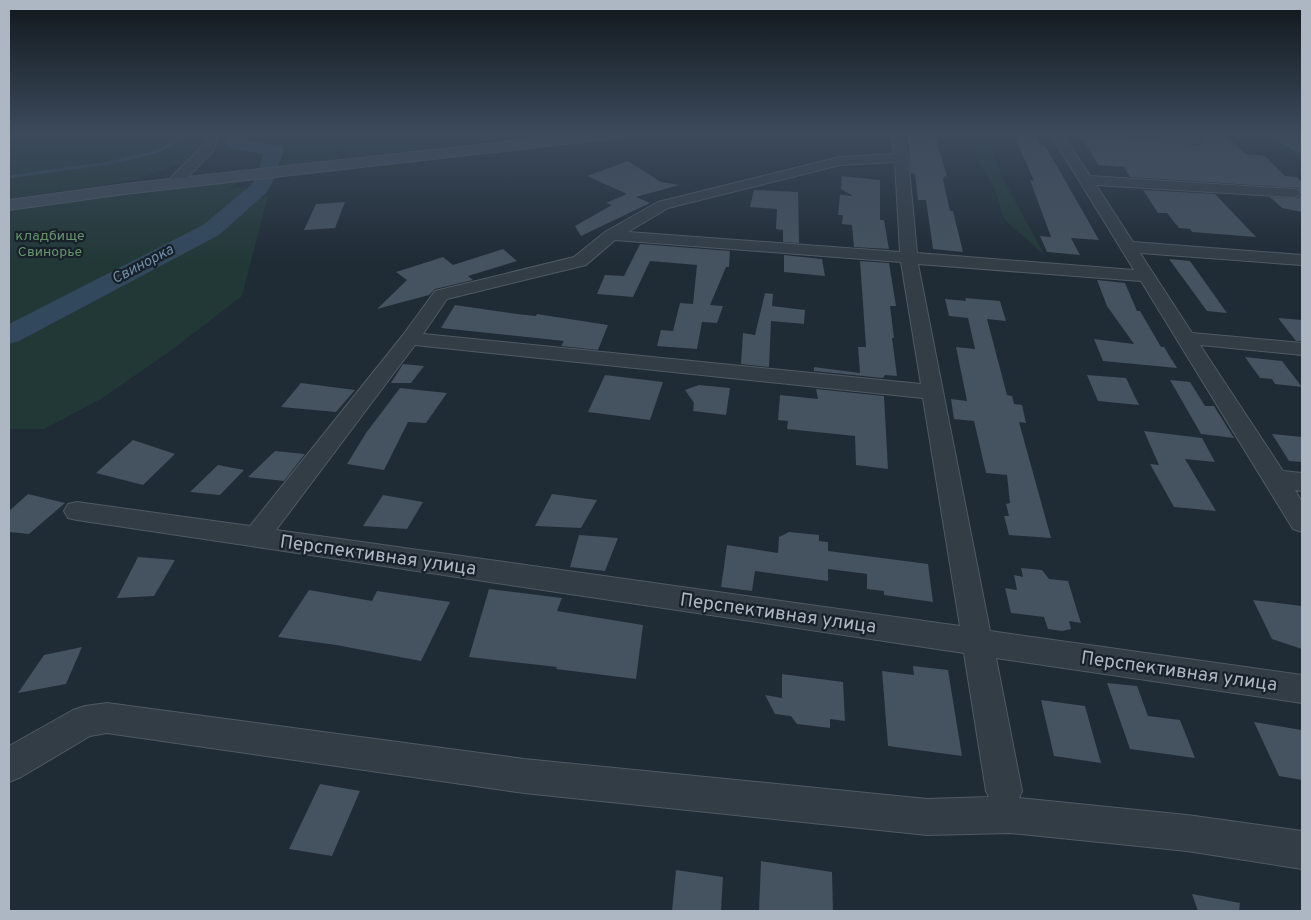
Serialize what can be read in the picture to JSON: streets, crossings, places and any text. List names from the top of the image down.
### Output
{
  "streets": {
    "street": ["Перспективная улица"]
  },
  "water": ["Свинорка"],
  "parks": ["кладбище Свинорье"]
}
